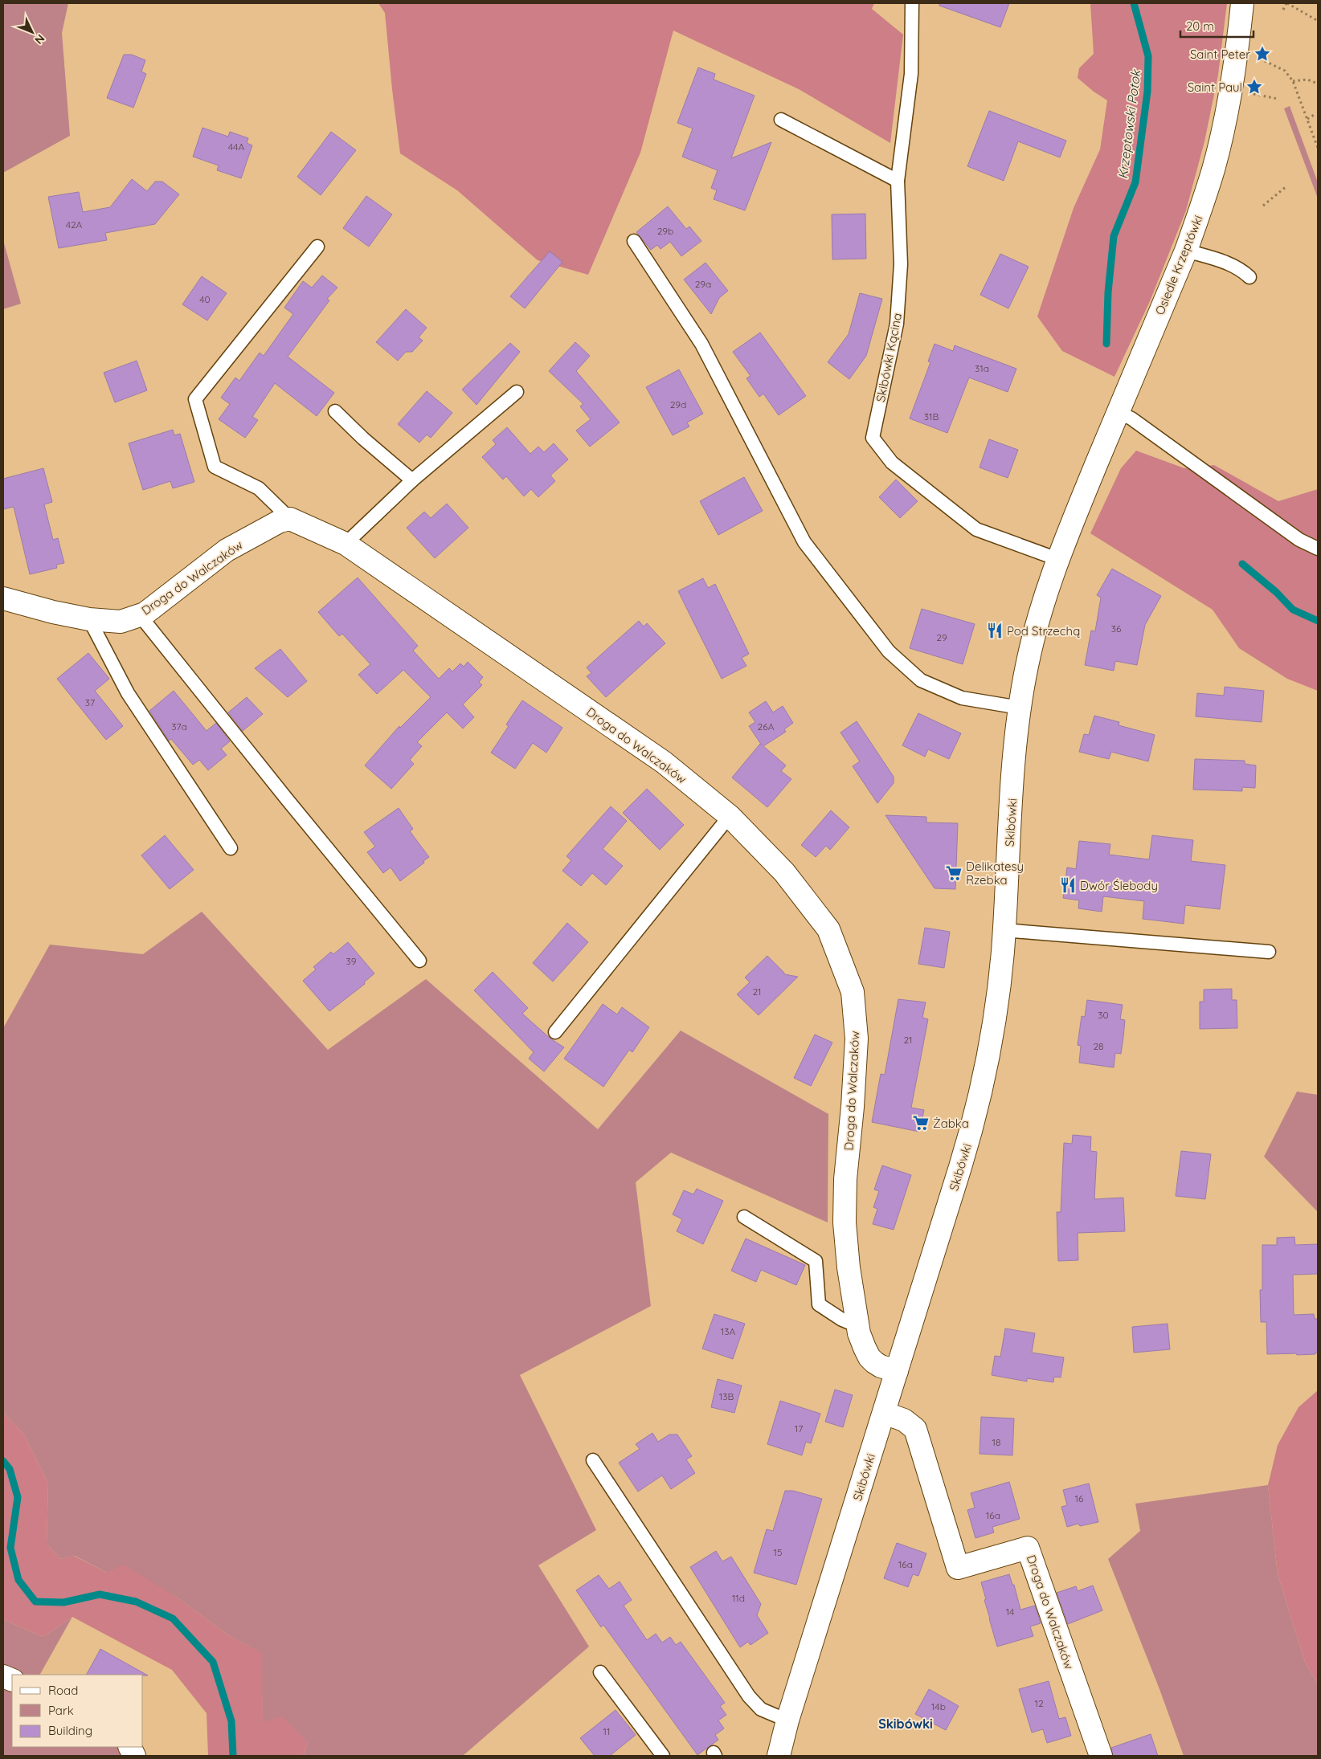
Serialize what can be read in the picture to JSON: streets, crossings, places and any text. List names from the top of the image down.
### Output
{
  "streets": {
    "street": ["Osiedle Krzeptówki", "Droga do Walczaków", "Skibówki"],
    "lane": ["Skibówki Kącina"]
  },
  "crossings": [
    ["Osiedle Krzeptówki", "Skibówki"],
    ["Skibówki Kącina", "Skibówki"],
    ["Droga do Walczaków", "Skibówki"]
  ],
  "districts": ["Skibówki"],
  "water": ["Krzeptowski Potok"],
  "places": {
    "place": ["Saint Peter", "Saint Paul"],
    "restaurant": ["Pod Strzechą", "Dwór Ślebody"],
    "supermarket": ["Delikatesy Rzebka", "Żabka"]
  },
  "house_numbers": [
    "44A",
    "42A",
    "29b",
    "29a",
    "40",
    "31a",
    "29d",
    "31B",
    "36",
    "29",
    "37",
    "37a",
    "26A",
    "39",
    "21",
    "30",
    "21",
    "28",
    "13A",
    "13B",
    "17",
    "18",
    "16",
    "16a",
    "15",
    "16a",
    "11d",
    "14",
    "12",
    "14b",
    "11"
  ],
  "legend": ["Road", "Park", "Building"],
  "scale_bar": "20 m",
  "north": "bottom right"
}
